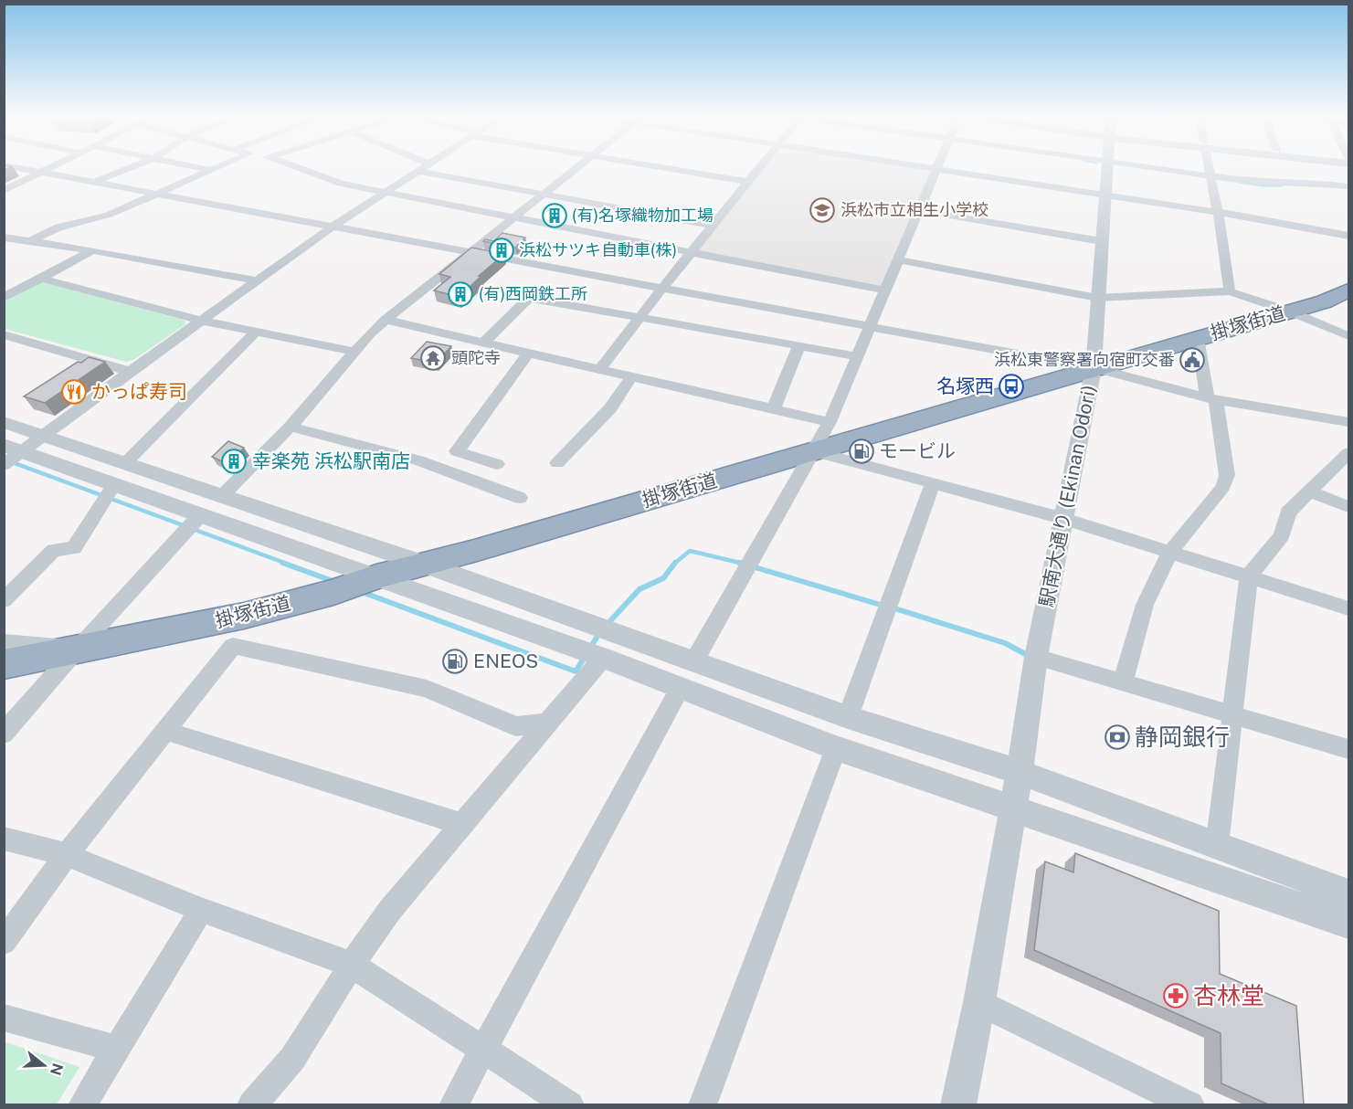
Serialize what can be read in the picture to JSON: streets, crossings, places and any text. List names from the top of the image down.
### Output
{
  "streets": {
    "highway": ["掛塚街道"],
    "street": ["駅南大通り (Ekinan Odori)"]
  },
  "crossings": [
    ["掛塚街道", "駅南大通り (Ekinan Odori)"]
  ],
  "places": {
    "school or university": ["浜松市立相生小学校"],
    "building": [
      "(有)名塚織物加工場",
      "浜松サツキ自動車(株)",
      "(有)西岡鉄工所",
      "幸楽苑 浜松駅南店"
    ],
    "temple": ["頭陀寺"],
    "public building": ["浜松東警察署向宿町交番"],
    "bus stop": ["名塚西"],
    "restaurant": ["かっぱ寿司"],
    "fuel station": ["モービル", "ENEOS"],
    "bank": ["静岡銀行"],
    "pharmacy": ["杏林堂"]
  },
  "north": "right"
}
